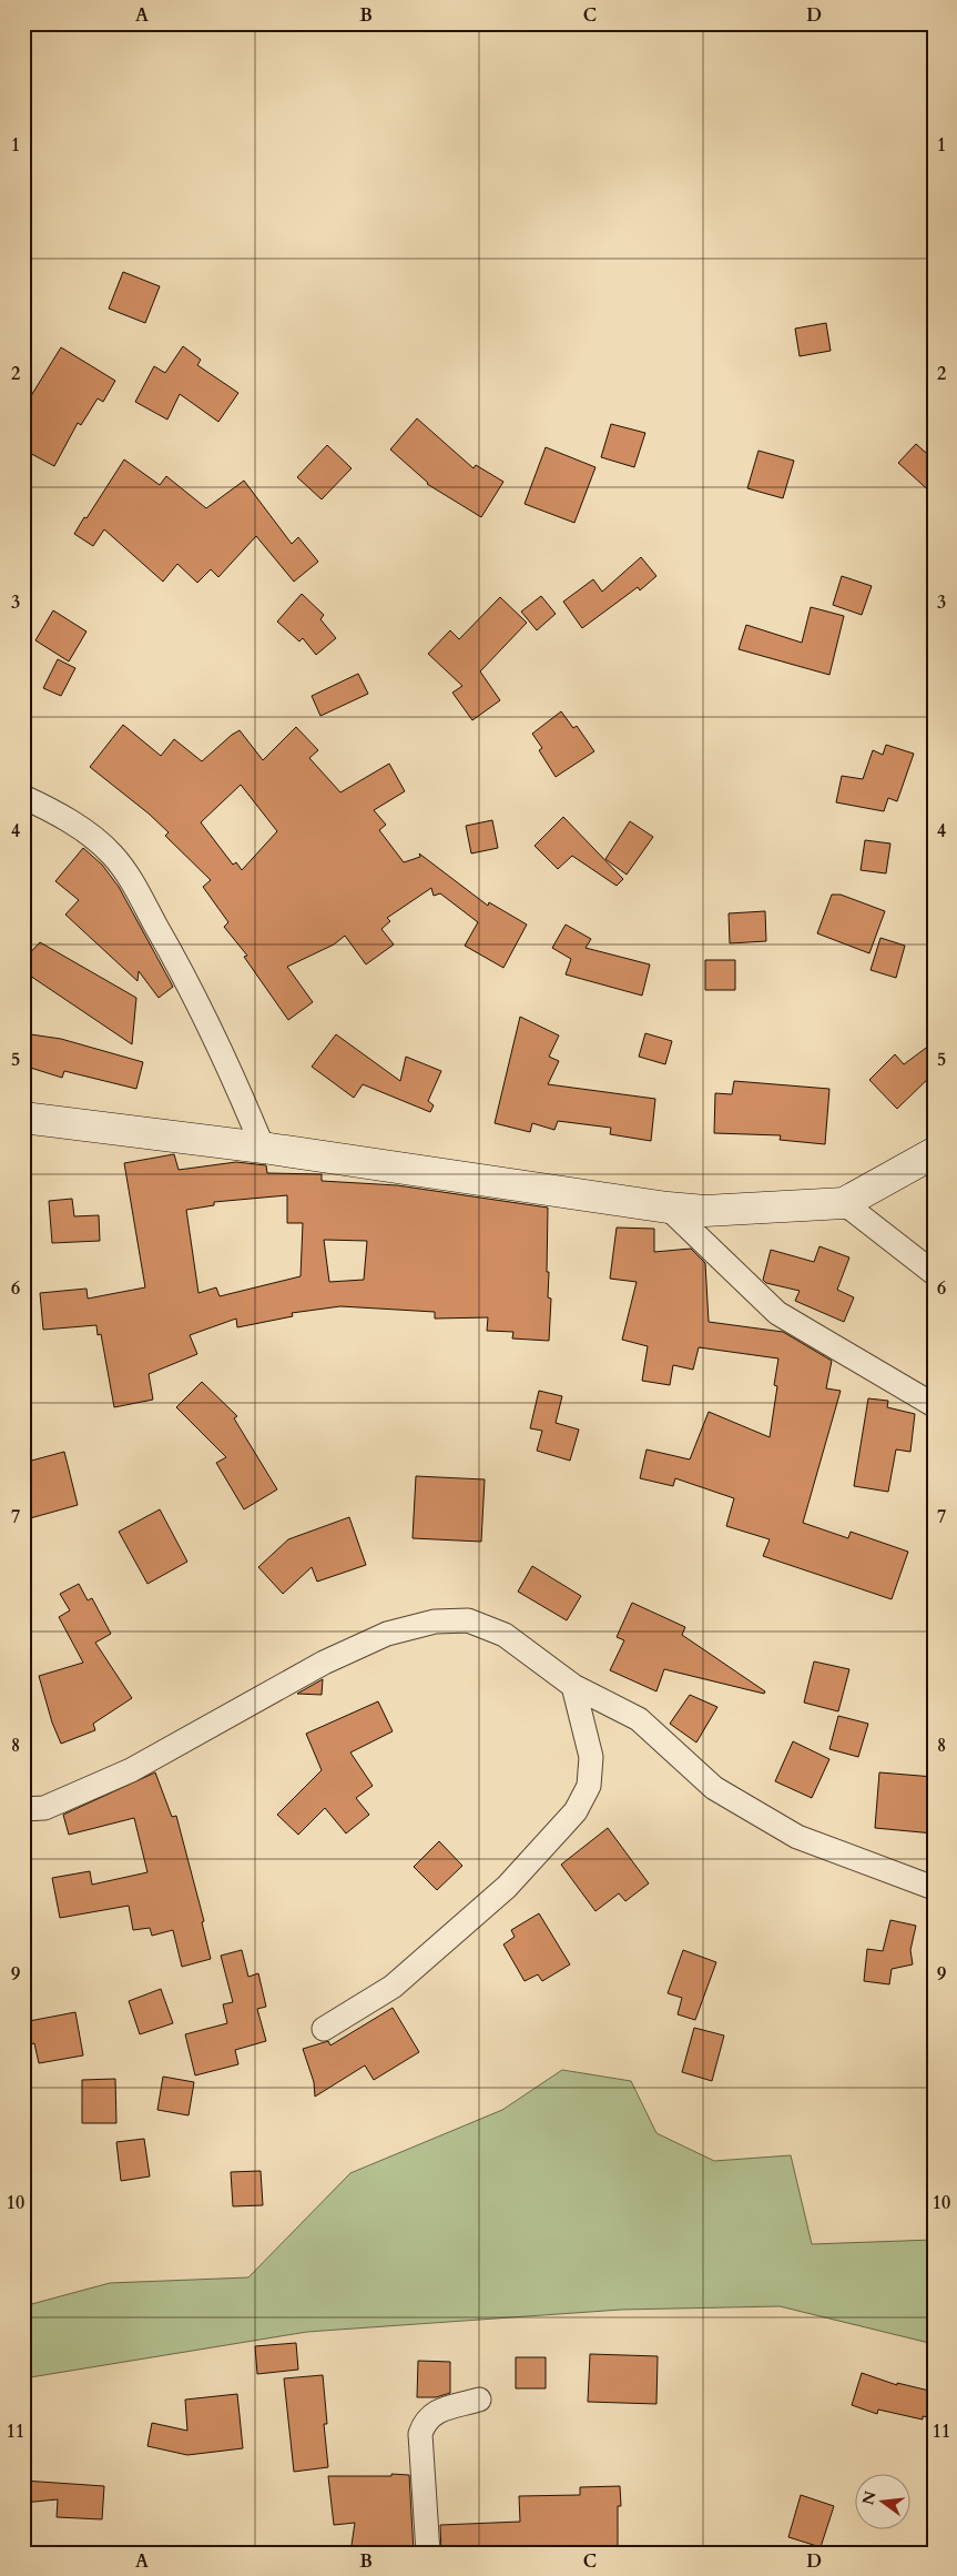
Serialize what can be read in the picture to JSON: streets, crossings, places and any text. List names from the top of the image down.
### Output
{
  "north": "left",
  "grid": {
    "columns": [
      "A",
      "B",
      "C",
      "D"
    ],
    "rows": [
      "1",
      "2",
      "3",
      "4",
      "5",
      "6",
      "7",
      "8",
      "9",
      "10",
      "11"
    ]
  }
}
